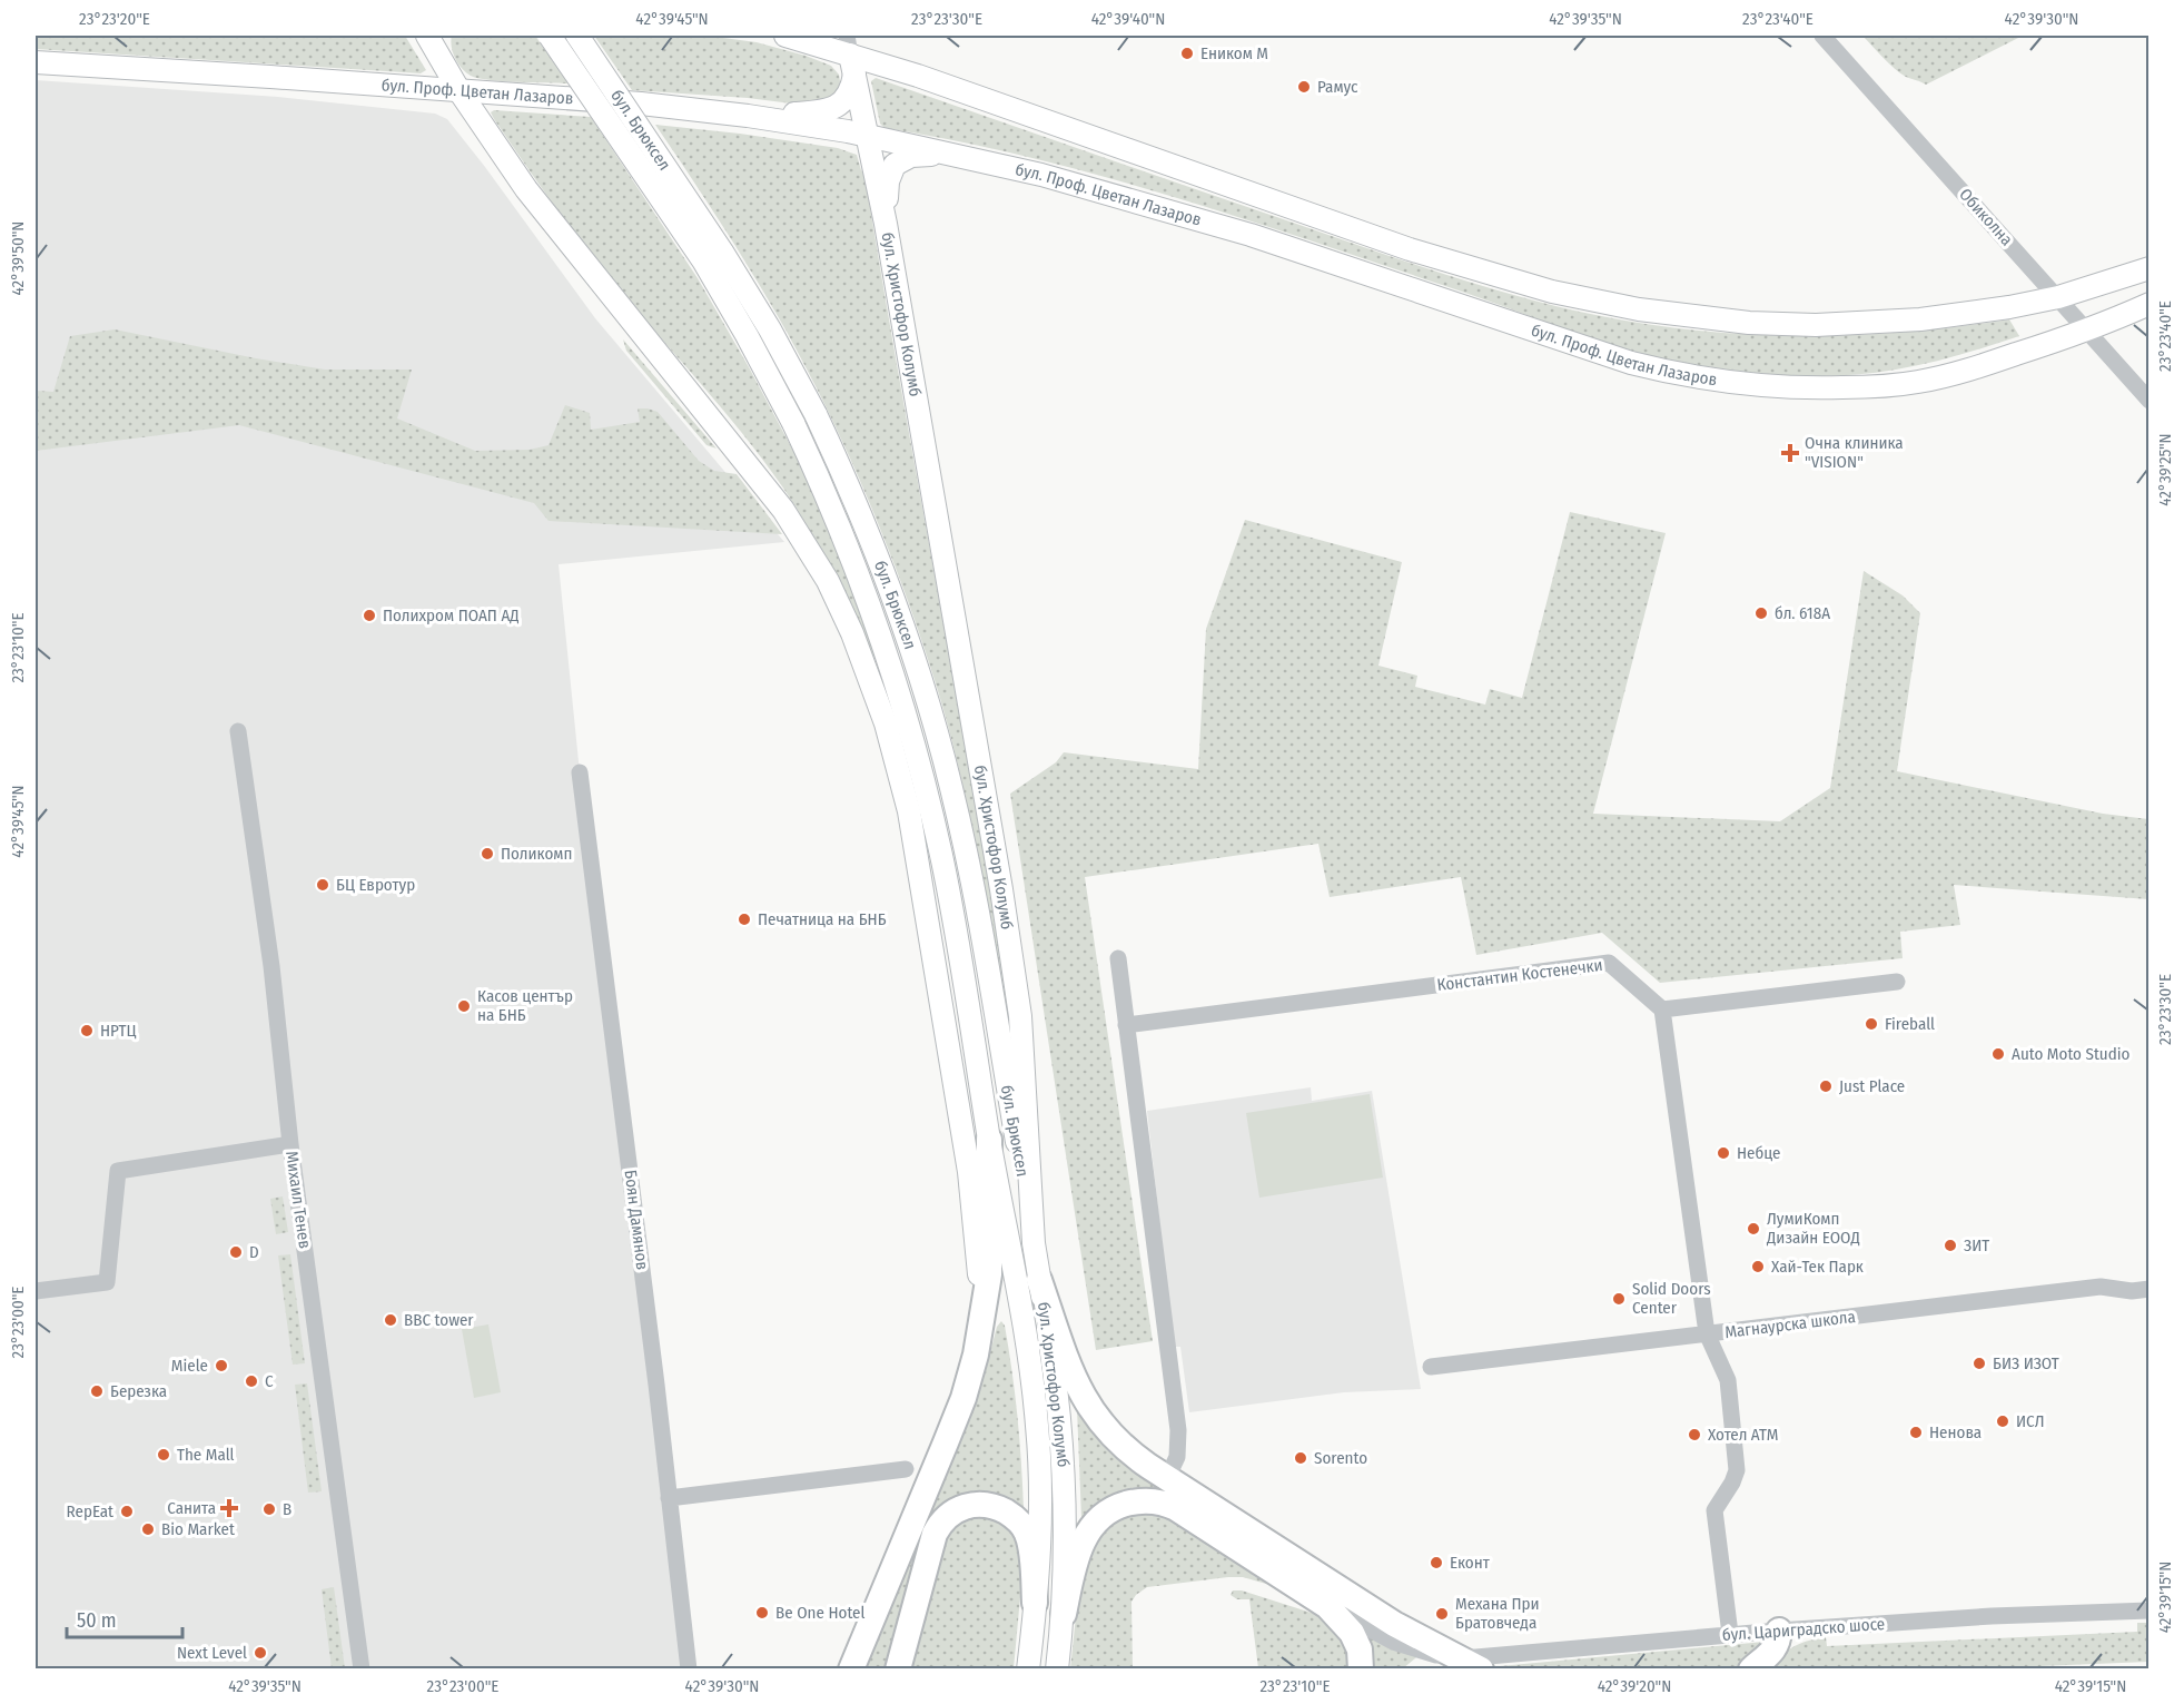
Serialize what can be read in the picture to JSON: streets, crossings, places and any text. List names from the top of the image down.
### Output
{
  "streets": {
    "main road": ["бул. Проф. Цветан Лазаров", "бул. Брюксел", "бул. Христофор Колумб"],
    "street": [
      "Обиколна",
      "Константин Костенечки",
      "Михаил Тенев",
      "Боян Дамянов",
      "Магнаурска школа",
      "бул. Цариградско шосе"
    ]
  },
  "crossings": [
    ["бул. Проф. Цветан Лазаров", "Обиколна"],
    ["бул. Проф. Цветан Лазаров", "бул. Христофор Колумб"],
    ["бул. Брюксел", "бул. Христофор Колумб"]
  ],
  "places": {
    "other": [
      "Еником М",
      "Рамус",
      "бл. 618А",
      "Полихром ПОАП АД",
      "Поликомп",
      "БЦ Евротур",
      "Печатница на БНБ",
      "Касов център на БНБ",
      "Fireball",
      "НРТЦ",
      "Auto Moto Studio",
      "Just Place",
      "Небце",
      "ЛумиКомп Дизайн ЕООД",
      "ЗИТ",
      "D",
      "Хай-Тек Парк",
      "Solid Doors Center",
      "BBC tower",
      "БИЗ ИЗОТ",
      "Miele",
      "C",
      "Березка",
      "ИСЛ",
      "Ненова",
      "Хотел АТМ",
      "The Mall",
      "Sorento",
      "B",
      "RepEat",
      "Bio Market",
      "Еконт",
      "Be One Hotel",
      "Механа При Братовчеда",
      "Next Level"
    ],
    "health": ["Очна клиника \"VISION\"", "Санита"]
  },
  "scale_bar": "50 m",
  "coordinates": [
    "23°23'20\"E",
    "42°39'45\"N",
    "23°23'30\"E",
    "42°39'40\"N",
    "42°39'35\"N",
    "23°23'40\"E",
    "42°39'30\"N",
    "42°39'50\"N",
    "42°39'25\"N",
    "23°23'10\"E",
    "23°23'00\"E",
    "42°39'15\"N",
    "42°39'20\"N"
  ]
}
